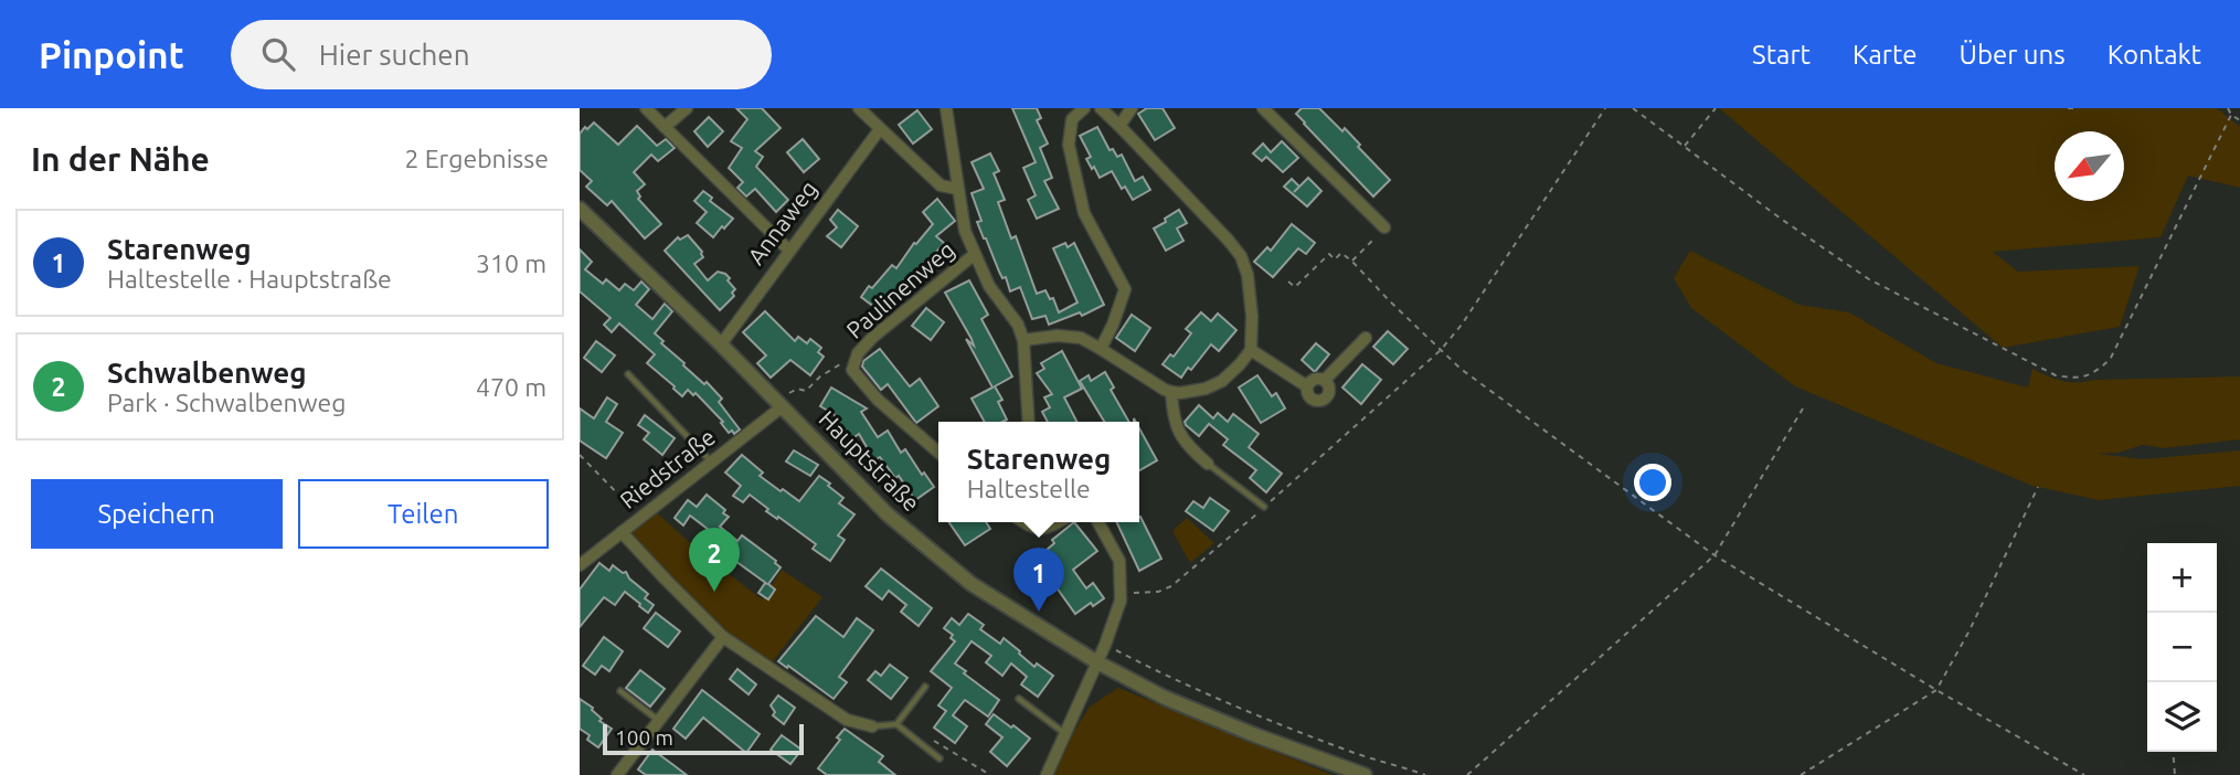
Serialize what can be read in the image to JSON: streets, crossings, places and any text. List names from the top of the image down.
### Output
{
  "streets": {
    "street": [
      "Annaweg",
      "Paulinenweg",
      "Hauptstraße",
      "Riedstraße"
    ]
  },
  "crossings": [
    ["Annaweg", "Hauptstraße"],
    ["Hauptstraße", "Riedstraße"]
  ],
  "scale_bar": "100 m",
  "north": "bottom left",
  "page": {
    "header": "Pinpoint",
    "search": "Hier suchen",
    "nav": [
      "Start",
      "Karte",
      "Über uns",
      "Kontakt"
    ],
    "heading": ["In der Nähe", "2 Ergebnisse"],
    "list": [
      {
        "mark": "1",
        "name": "Starenweg",
        "note": "Haltestelle · Hauptstraße",
        "value": "310 m"
      },
      {
        "mark": "2",
        "name": "Schwalbenweg",
        "note": "Park · Schwalbenweg",
        "value": "470 m"
      }
    ],
    "popup": ["Starenweg", "Haltestelle"],
    "buttons": ["Speichern", "Teilen"],
    "pins": ["2", "1"],
    "map_buttons": ["+", "−"],
    "scale": "100 m"
  }
}
